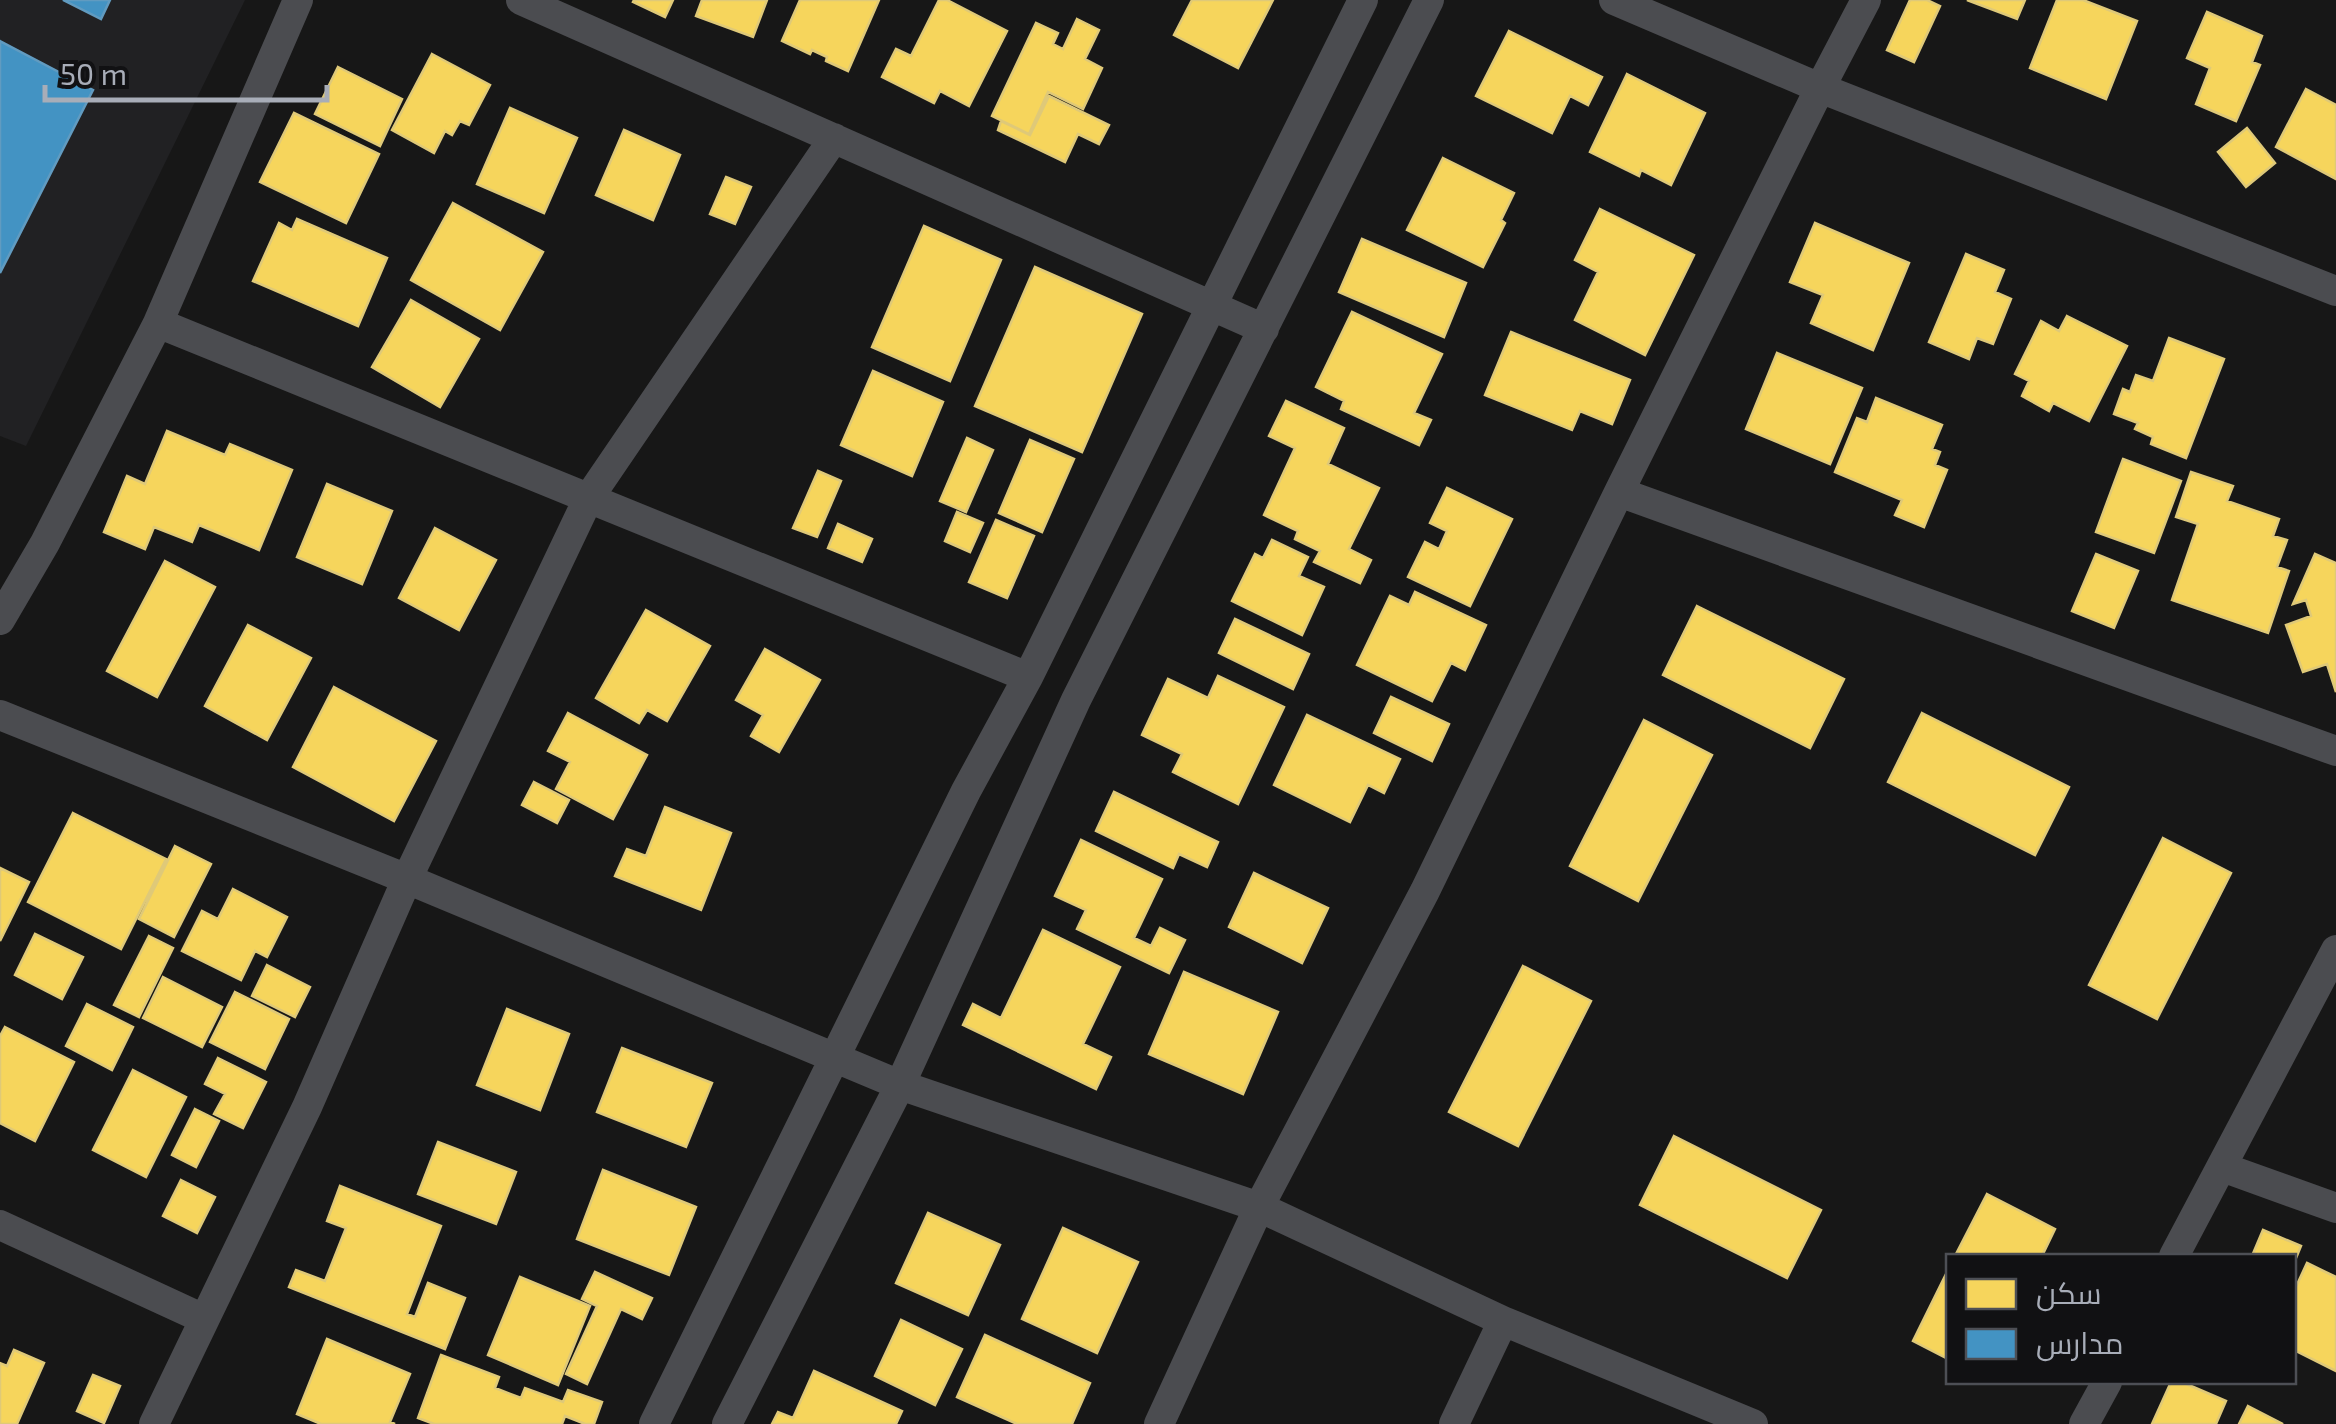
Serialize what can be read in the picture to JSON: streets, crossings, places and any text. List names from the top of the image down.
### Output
{
  "legend": ["سكن", "مدارس"],
  "scale_bar": "50 m"
}
